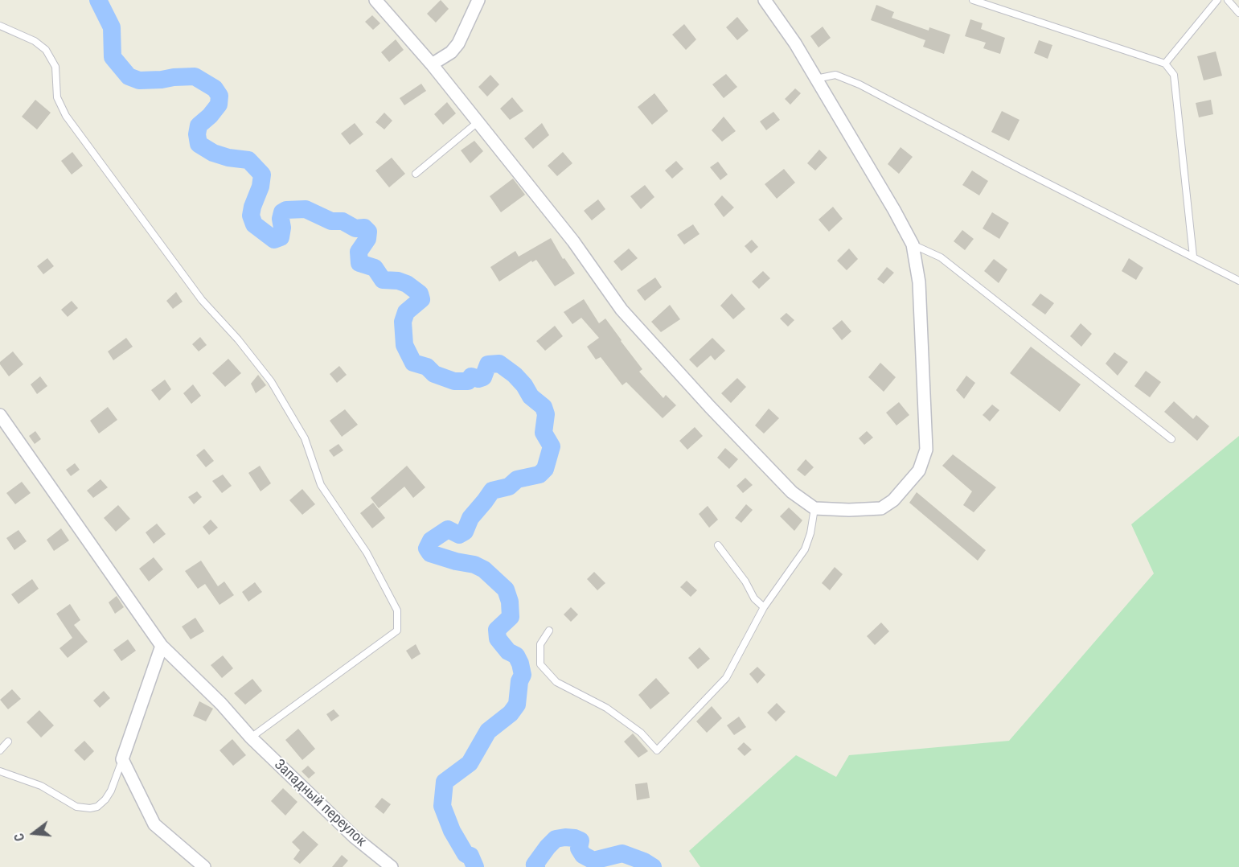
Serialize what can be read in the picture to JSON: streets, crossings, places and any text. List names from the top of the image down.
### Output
{
  "streets": {
    "street": ["Западный переулок"]
  },
  "north": "left"
}
